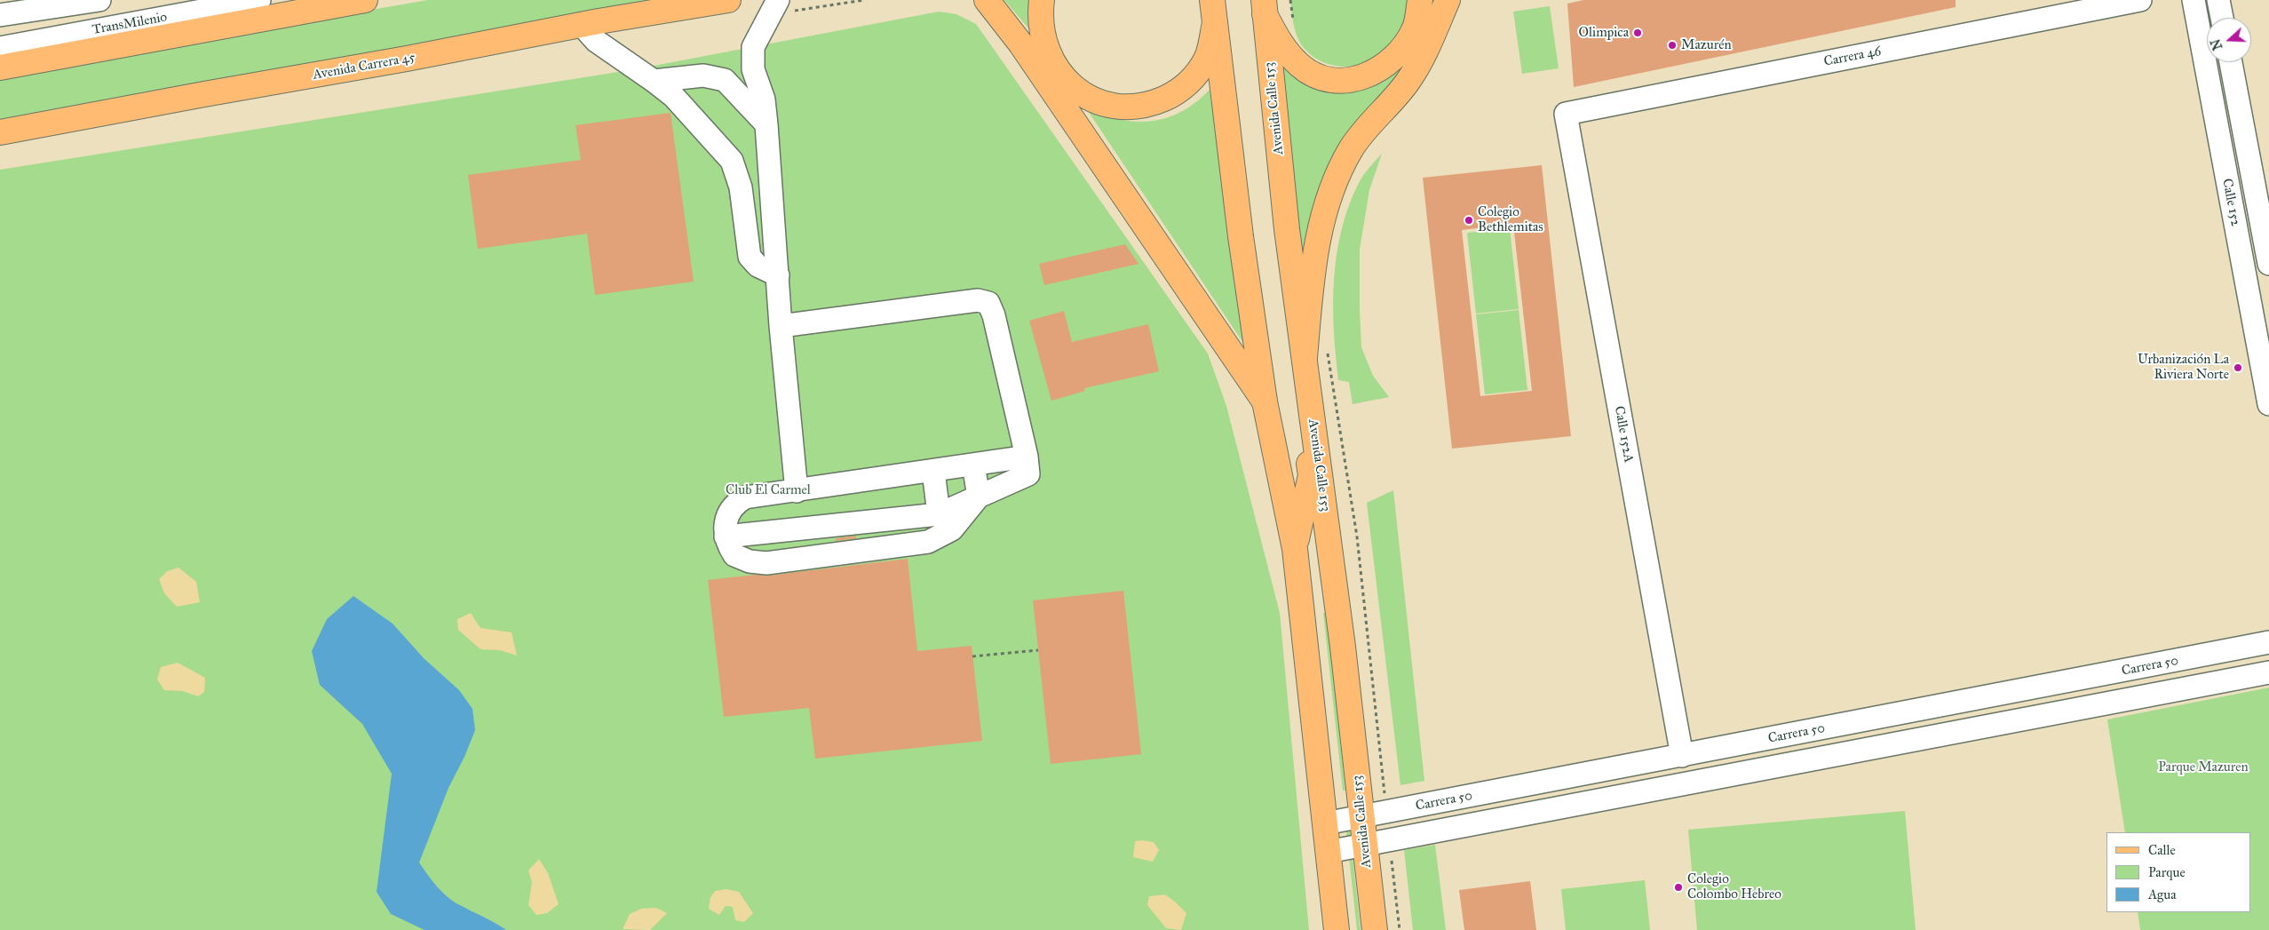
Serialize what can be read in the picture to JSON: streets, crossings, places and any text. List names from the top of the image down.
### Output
{
  "streets": {
    "main road": ["Avenida Carrera 45", "Avenida Calle 153"],
    "street": [
      "TransMilenio",
      "Carrera 46",
      "Calle 152",
      "Calle 152A",
      "Carrera 50"
    ]
  },
  "crossings": [
    ["Carrera 46", "Calle 152A"],
    ["Avenida Calle 153", "Carrera 50"],
    ["Calle 152A", "Carrera 50"]
  ],
  "parks": ["Club El Carmel", "Parque Mazuren"],
  "places": [
    "Olimpica",
    "Mazurén",
    "Colegio Bethlemitas",
    "Urbanización La Riviera Norte",
    "Colegio Colombo Hebreo"
  ],
  "legend": ["Calle", "Parque", "Agua"],
  "north": "left"
}
